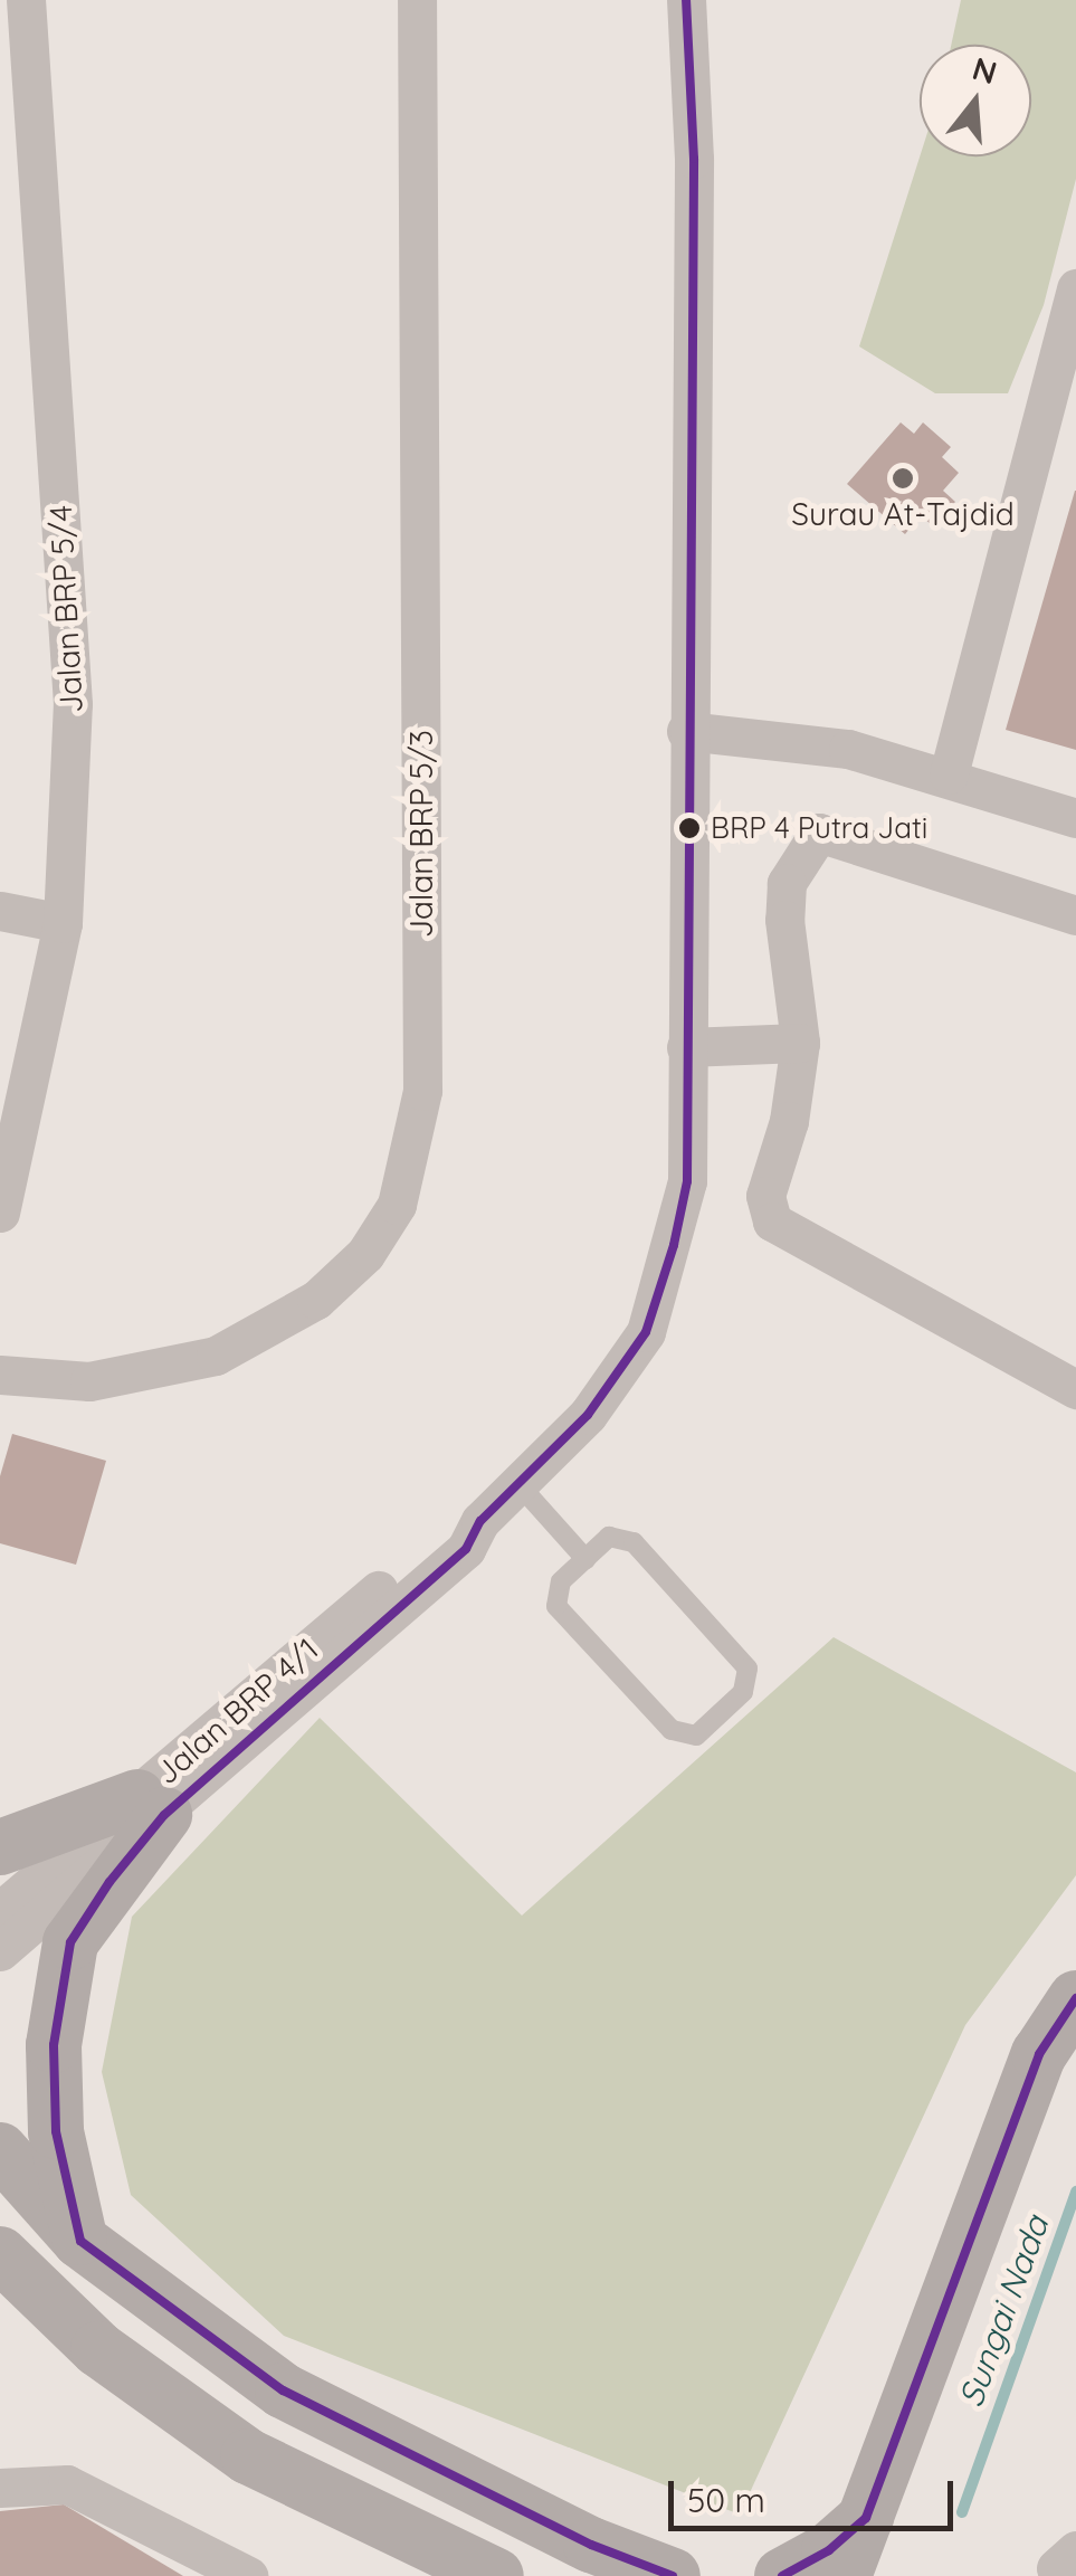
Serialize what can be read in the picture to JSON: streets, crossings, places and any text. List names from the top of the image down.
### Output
{
  "streets": {
    "street": ["Jalan BRP 5/4", "Jalan BRP 5/3", "Jalan BRP 4/1"]
  },
  "water": ["Sungai Nada"],
  "places": ["Surau At-Tajdid", "BRP 4 Putra Jati"],
  "scale_bar": "50 m",
  "north": "top"
}
